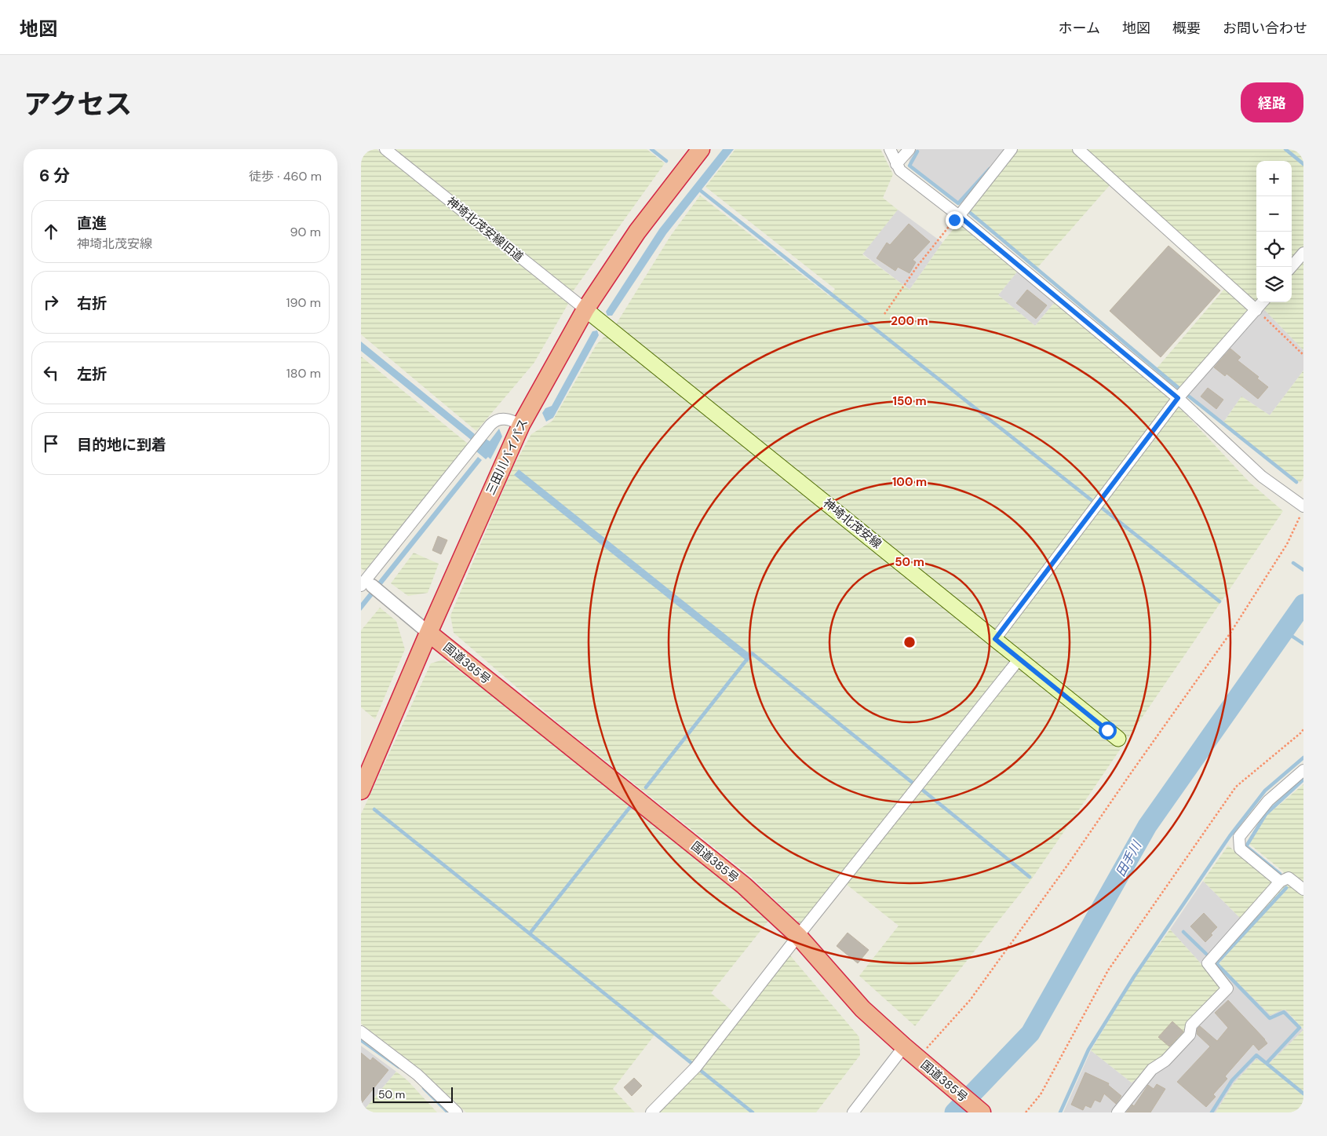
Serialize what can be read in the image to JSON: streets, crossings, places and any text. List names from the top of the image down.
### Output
{
  "streets": {
    "highway": ["三田川バイパス", "国道385号"],
    "main road": ["神埼北茂安線"],
    "street": ["神埼北茂安線旧道"]
  },
  "crossings": [
    ["神埼北茂安線旧道", "三田川バイパス"],
    ["神埼北茂安線旧道", "神埼北茂安線"],
    ["三田川バイパス", "神埼北茂安線"],
    ["三田川バイパス", "国道385号"]
  ],
  "water": ["田手川"],
  "scale_bar": "50 m",
  "page": {
    "header": "地図",
    "nav": [
      "ホーム",
      "地図",
      "概要",
      "お問い合わせ"
    ],
    "title": "アクセス",
    "buttons": "経路",
    "heading": ["6 分", "徒歩 · 460 m"],
    "map_buttons": ["+", "−"],
    "list": [
      ["直進", "神埼北茂安線", "90 m"],
      ["右折", "190 m"],
      ["左折", "180 m"],
      "目的地に到着"
    ],
    "scale": "50 m"
  },
  "rings": [
    "200 m",
    "150 m",
    "100 m",
    "50 m"
  ]
}
